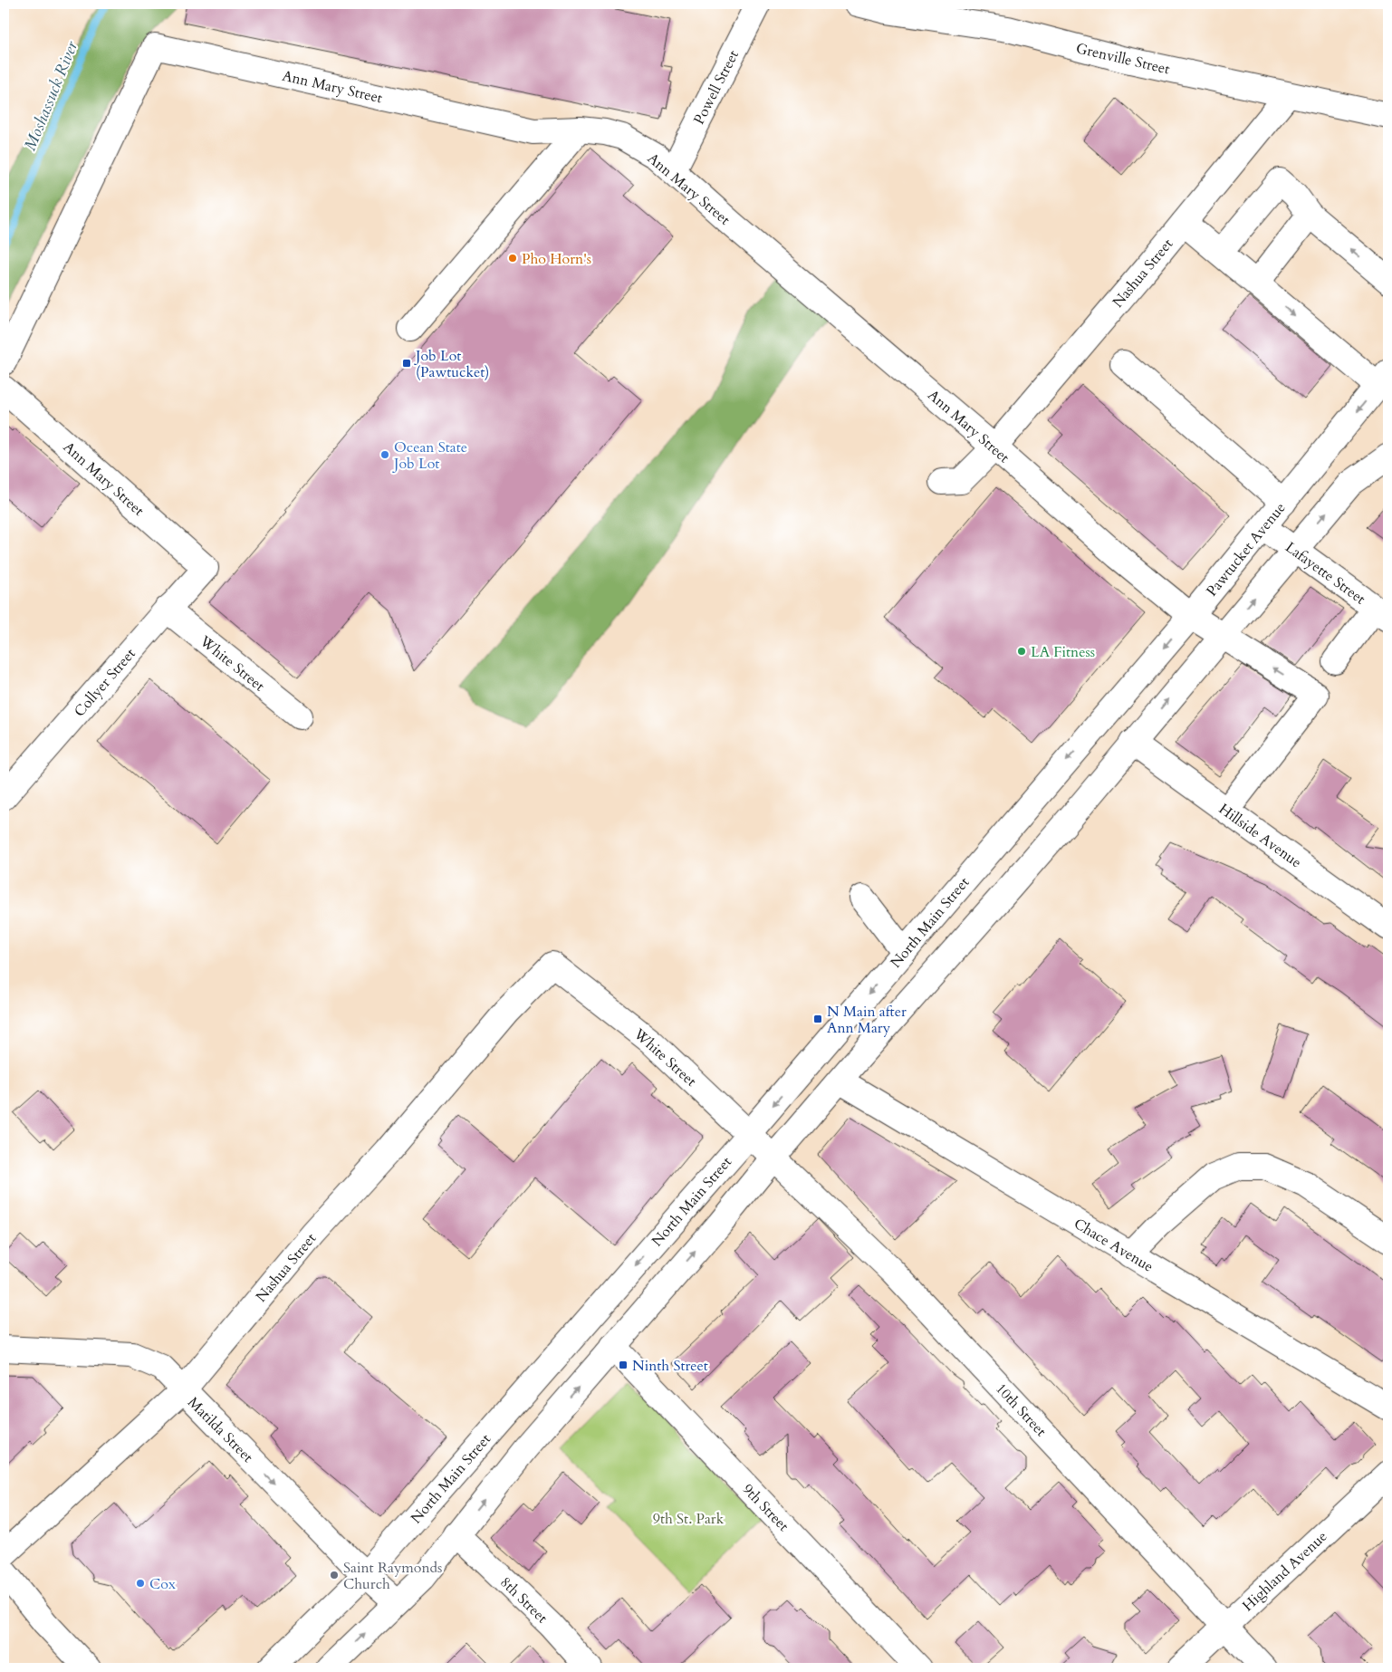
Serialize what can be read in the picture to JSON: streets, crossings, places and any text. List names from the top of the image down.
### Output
{
  "streets": {
    "street": [
      "Grenville Street",
      "Ann Mary Street",
      "Powell Street",
      "Nashua Street",
      "Pawtucket Avenue",
      "Lafayette Street",
      "White Street",
      "Collyer Street",
      "Hillside Avenue",
      "North Main Street",
      "Chace Avenue",
      "10th Street",
      "Matilda Street",
      "9th Street",
      "Highland Avenue",
      "8th Street"
    ]
  },
  "crossings": [
    ["Grenville Street", "Nashua Street"],
    ["Ann Mary Street", "Powell Street"],
    ["Ann Mary Street", "Nashua Street"],
    ["Ann Mary Street", "Pawtucket Avenue"],
    ["Ann Mary Street", "Collyer Street"],
    ["Ann Mary Street", "Hillside Avenue"],
    ["Nashua Street", "White Street"],
    ["Nashua Street", "Matilda Street"],
    ["Pawtucket Avenue", "Lafayette Street"],
    ["Pawtucket Avenue", "Hillside Avenue"],
    ["Pawtucket Avenue", "North Main Street"],
    ["White Street", "Collyer Street"],
    ["White Street", "North Main Street"],
    ["White Street", "10th Street"],
    ["Hillside Avenue", "North Main Street"],
    ["North Main Street", "Matilda Street"],
    ["10th Street", "Highland Avenue"]
  ],
  "one_way": ["Matilda Street"],
  "water": ["Moshassuck River"],
  "parks": ["9th St. Park"],
  "places": {
    "other": [
      "Pho Horn's",
      "Ocean State Job Lot",
      "LA Fitness",
      "Saint Raymonds Church",
      "Cox"
    ],
    "transit": ["Job Lot (Pawtucket)", "N Main after Ann Mary", "Ninth Street"]
  }
}
